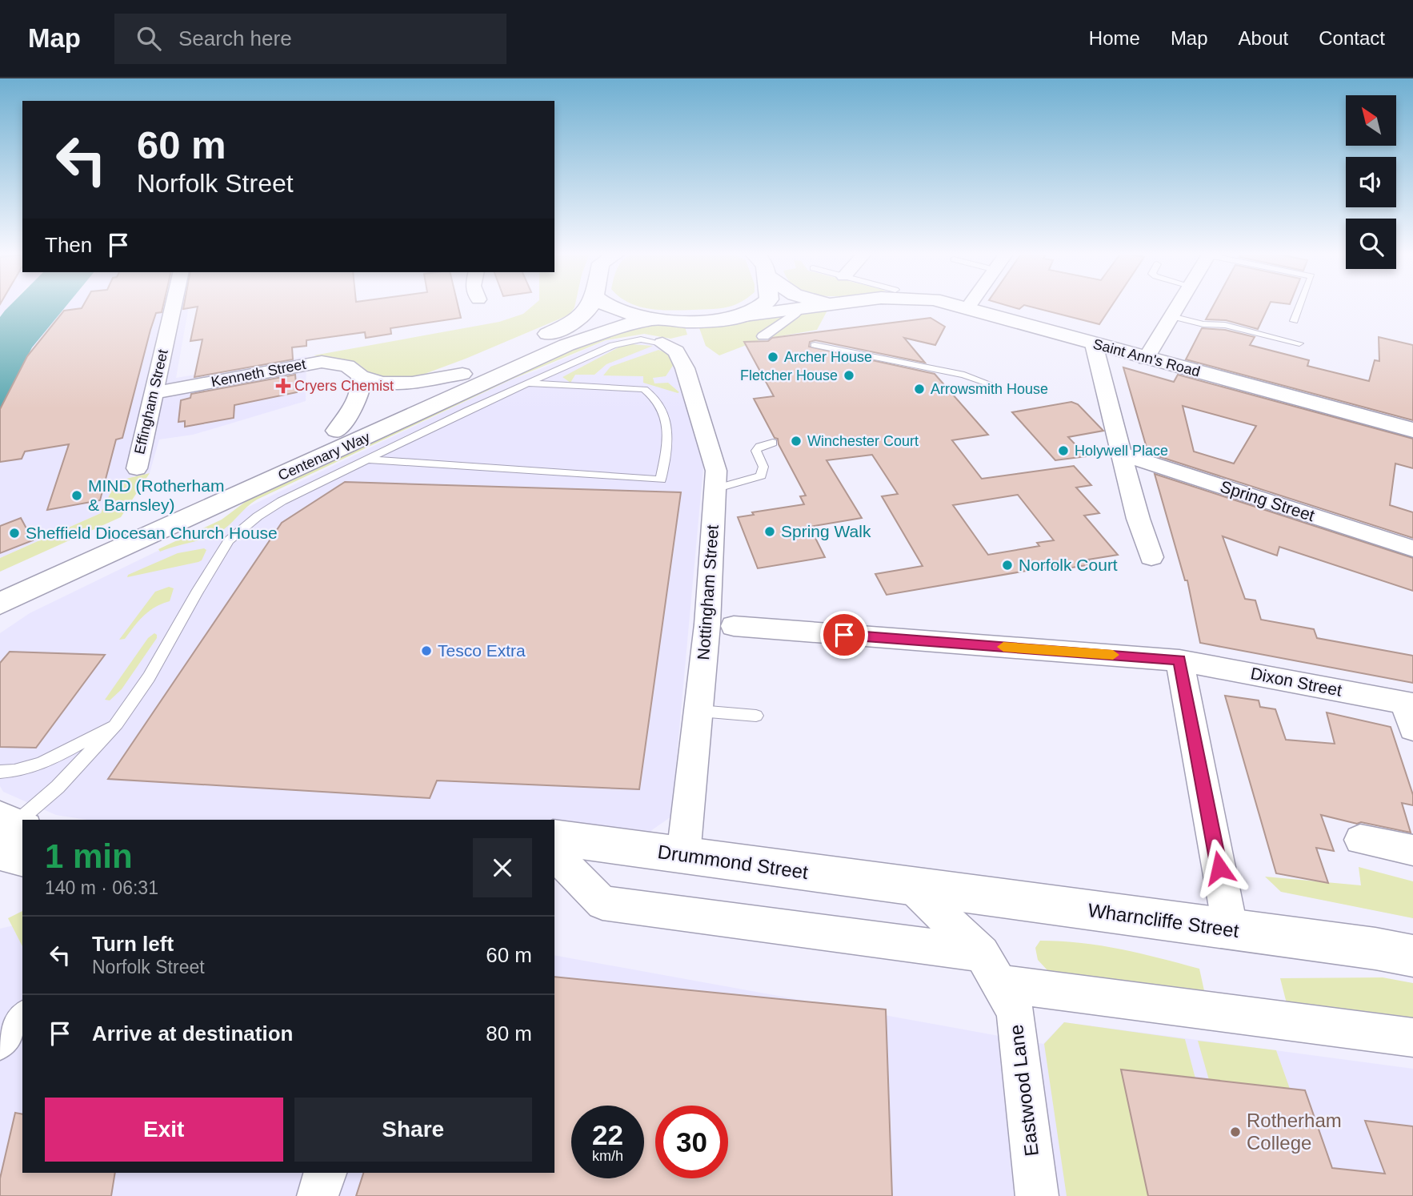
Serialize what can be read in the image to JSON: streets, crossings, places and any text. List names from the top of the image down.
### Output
{
  "streets": {
    "main road": [
      "Saint Ann's Road",
      "Centenary Way",
      "Drummond Street",
      "Wharncliffe Street"
    ],
    "street": [
      "Kenneth Street",
      "Effingham Street",
      "Spring Street",
      "Nottingham Street",
      "Dixon Street",
      "Eastwood Lane"
    ]
  },
  "crossings": [
    ["Saint Ann's Road", "Centenary Way"],
    ["Kenneth Street", "Effingham Street"],
    ["Kenneth Street", "Centenary Way"],
    ["Nottingham Street", "Drummond Street"],
    ["Drummond Street", "Wharncliffe Street"],
    ["Drummond Street", "Eastwood Lane"],
    ["Wharncliffe Street", "Eastwood Lane"]
  ],
  "places": {
    "other": [
      "Archer House",
      "Fletcher House",
      "Arrowsmith House",
      "Winchester Court",
      "Holywell Place",
      "MIND (Rotherham & Barnsley)",
      "Spring Walk",
      "Sheffield Diocesan Church House",
      "Norfolk Court",
      "Tesco Extra",
      "Rotherham College"
    ],
    "health": ["Cryers Chemist"]
  },
  "north": "top left",
  "page": {
    "header": "Map",
    "search": "Search here",
    "nav": [
      "Home",
      "Map",
      "About",
      "Contact"
    ],
    "turn": ["60 m", "Norfolk Street"],
    "then": "Then",
    "heading": ["1 min", "140 m · 06:31"],
    "list": [
      {
        "name": "Turn left",
        "note": "Norfolk Street",
        "value": "60 m"
      },
      {
        "name": "Arrive at destination",
        "value": "80 m"
      }
    ],
    "buttons": ["Exit", "Share"],
    "speed": "22 km/h",
    "limit": "30"
  }
}
